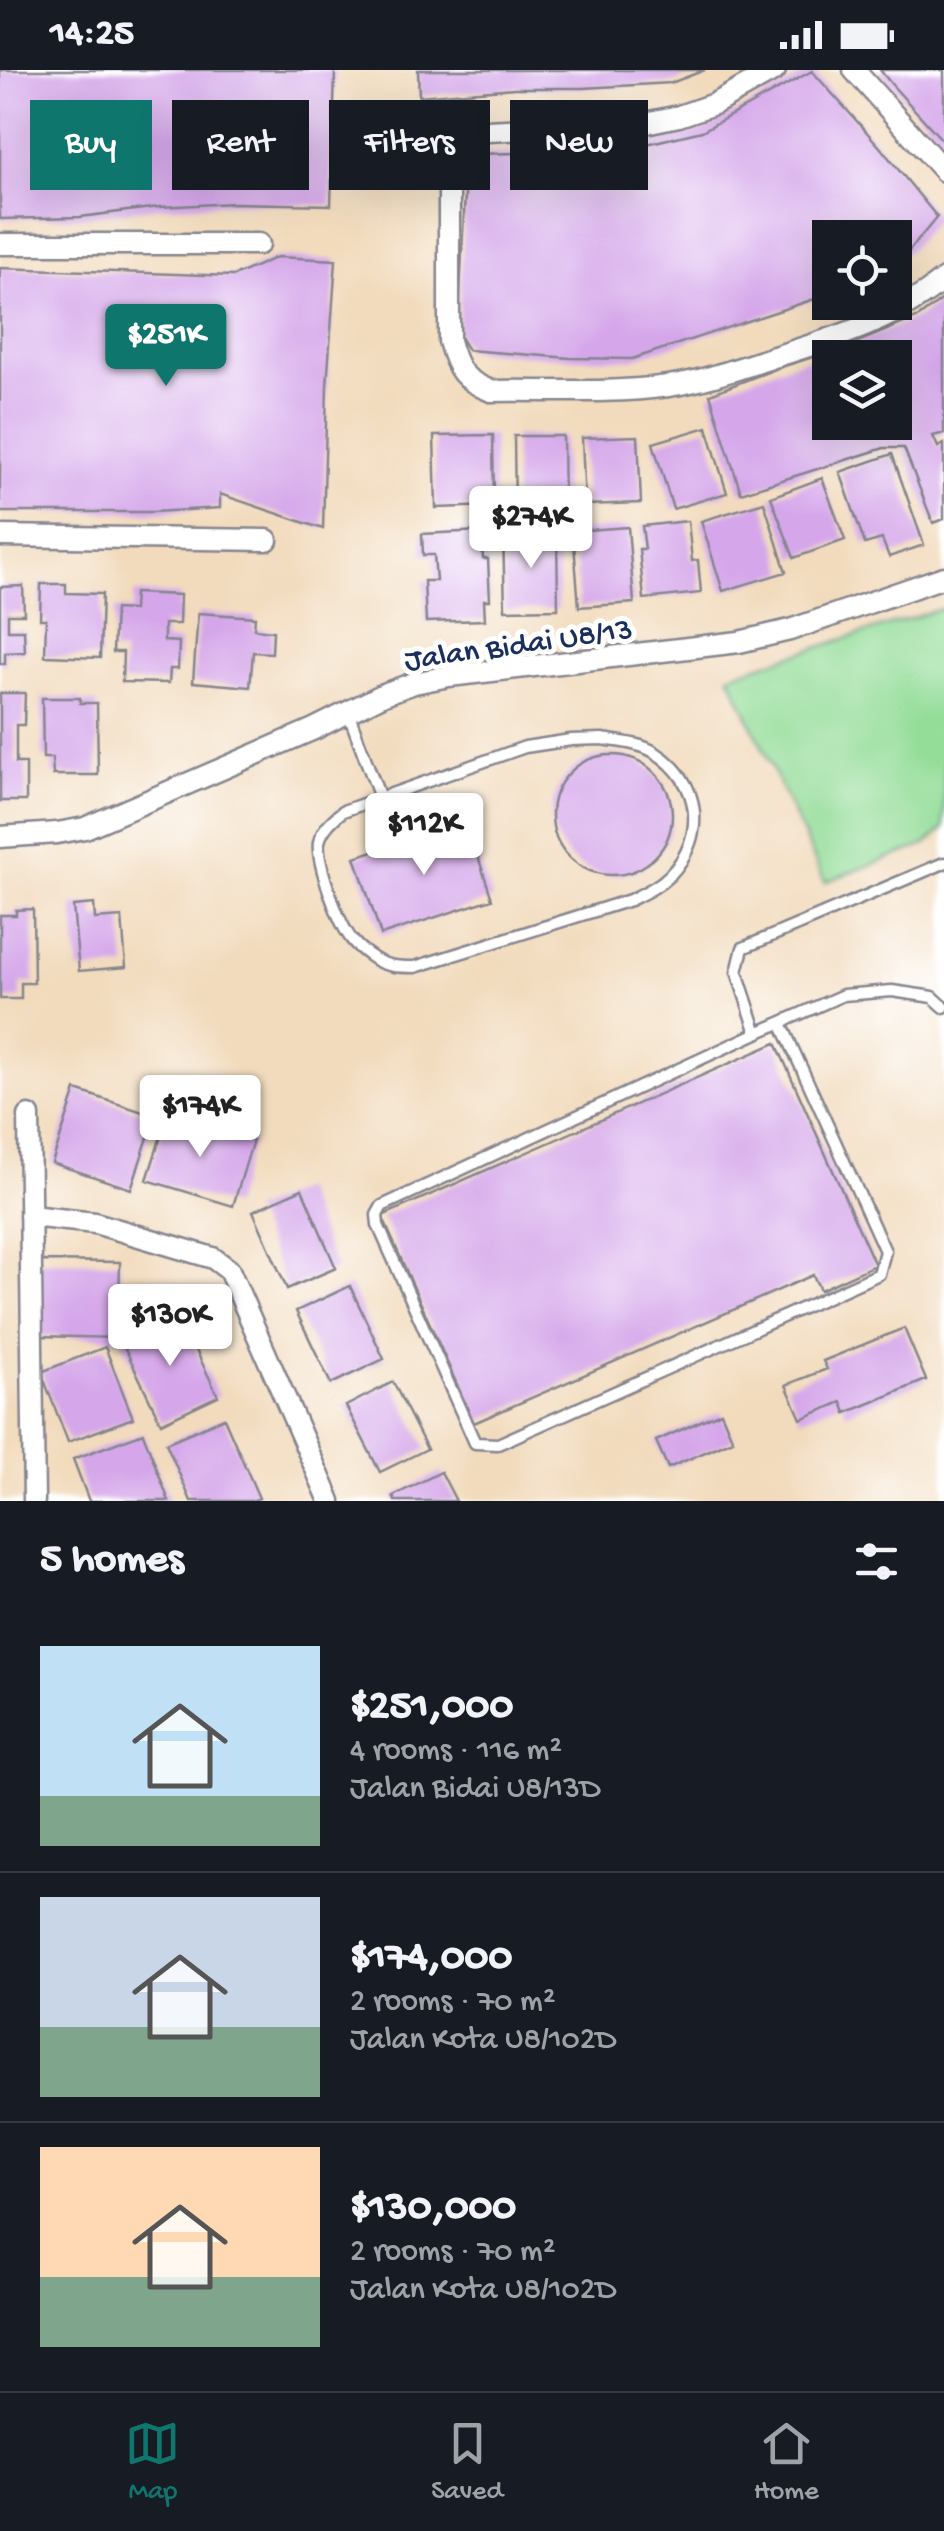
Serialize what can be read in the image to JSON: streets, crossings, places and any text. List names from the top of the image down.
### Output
{
  "streets": {
    "street": ["Jalan Bidai U8/13"]
  },
  "page": {
    "status": "14:25",
    "chip": [
      "Buy",
      "Rent",
      "Filters",
      "New"
    ],
    "price": [
      "$251K",
      "$274K",
      "$112K",
      "$174K",
      "$130K"
    ],
    "heading": "5 homes",
    "list": [
      {
        "name": "$251,000",
        "note": "4 rooms · 116 m² · Jalan Bidai U8/13D"
      },
      {
        "name": "$174,000",
        "note": "2 rooms · 70 m² · Jalan Kota U8/102D"
      },
      {
        "name": "$130,000",
        "note": "2 rooms · 70 m² · Jalan Kota U8/102D"
      }
    ],
    "tabs": ["Map", "Saved", "Home"]
  }
}
